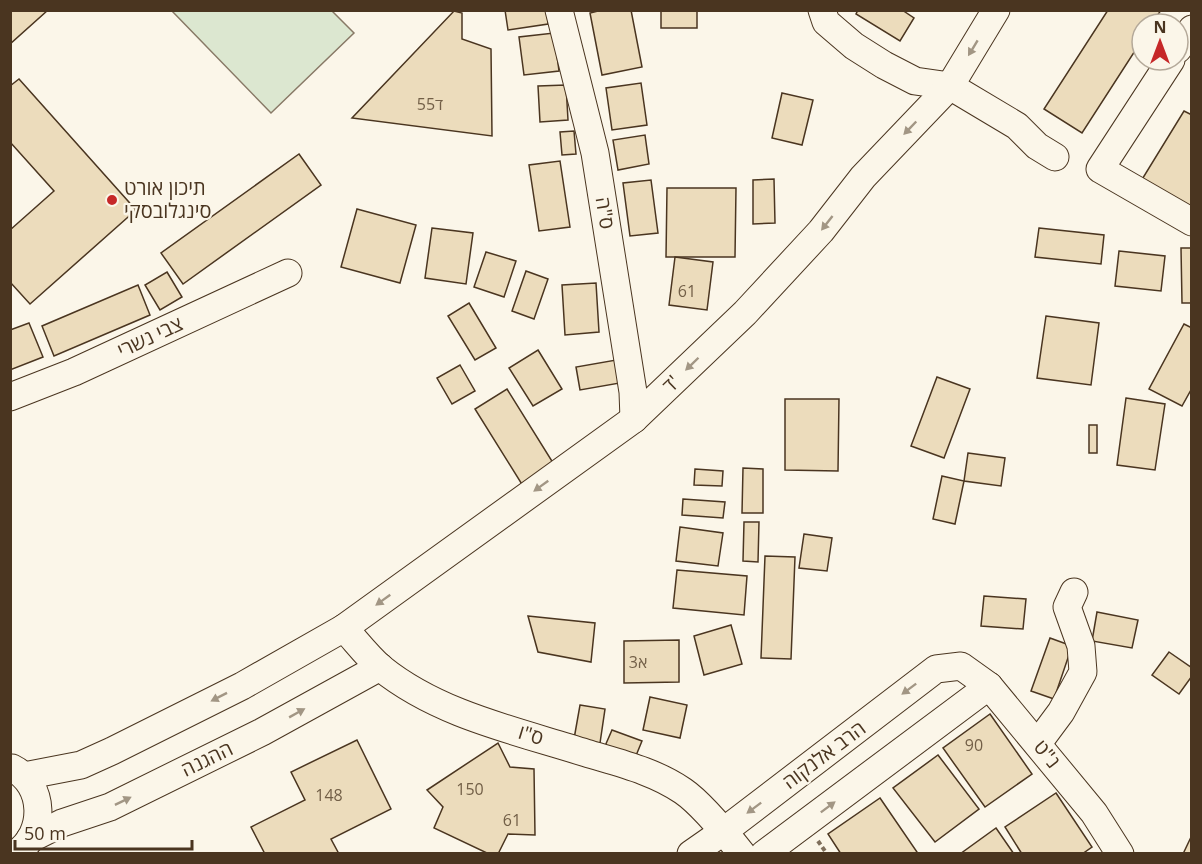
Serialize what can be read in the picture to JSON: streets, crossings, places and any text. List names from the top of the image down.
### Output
{
  "streets": {
    "street": [
      "ס\"ה",
      "צבי נשרי",
      "ד'",
      "ס\"ו",
      "נ\"ט",
      "הרב אלנקוה",
      "ההגנה"
    ]
  },
  "crossings": [
    ["ס\"ה", "ד'"],
    ["ד'", "ס\"ו"],
    ["ס\"ו", "הרב אלנקוה"],
    ["ס\"ו", "ההגנה"],
    ["נ\"ט", "הרב אלנקוה"]
  ],
  "one_way": ["ד'"],
  "places": ["תיכון אורט סינגלובסקי"],
  "house_numbers": [
    "55ד",
    "61",
    "3א",
    "90",
    "150",
    "148",
    "61"
  ],
  "scale_bar": "50 m",
  "north": "top"
}
